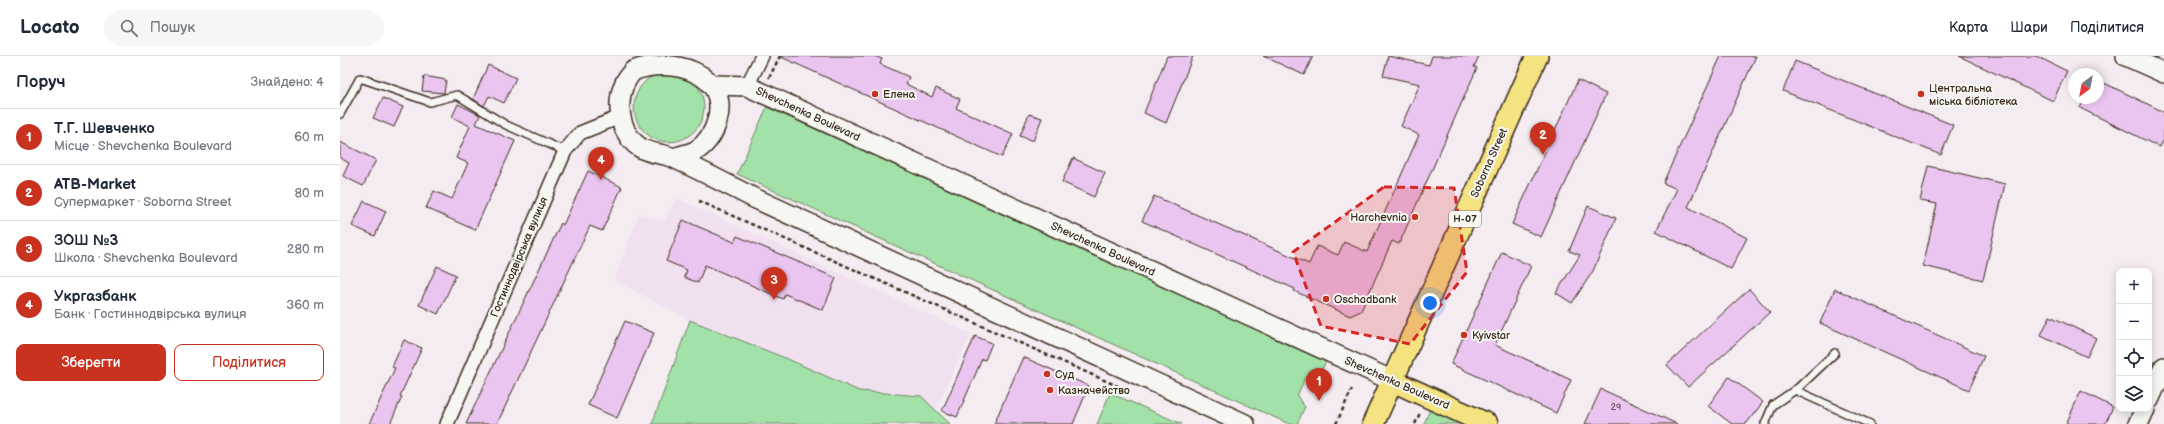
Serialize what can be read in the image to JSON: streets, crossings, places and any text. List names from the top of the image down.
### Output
{
  "streets": {
    "main road": ["Shevchenka Boulevard", "Soborna Street", "Н-07"],
    "street": ["Гостиннодвірська вулиця"]
  },
  "crossings": [
    ["Shevchenka Boulevard", "Soborna Street"],
    ["Shevchenka Boulevard", "Гостиннодвірська вулиця"]
  ],
  "places": [
    "Елена",
    "Центральна міська бібліотека",
    "Harchevnia",
    "Oschadbank",
    "Kyivstar",
    "Суд",
    "Казначейство"
  ],
  "house_numbers": ["29"],
  "north": "bottom left",
  "page": {
    "header": "Locato",
    "search": "Пошук",
    "nav": ["Карта", "Шари", "Поділитися"],
    "heading": ["Поруч", "Знайдено: 4"],
    "list": [
      {
        "mark": "1",
        "name": "Т.Г. Шевченко",
        "note": "Місце · Shevchenka Boulevard",
        "value": "60 m"
      },
      {
        "mark": "2",
        "name": "ATB-Market",
        "note": "Супермаркет · Soborna Street",
        "value": "80 m"
      },
      {
        "mark": "3",
        "name": "ЗОШ №3",
        "note": "Школа · Shevchenka Boulevard",
        "value": "280 m"
      },
      {
        "mark": "4",
        "name": "Укргазбанк",
        "note": "Банк · Гостиннодвірська вулиця",
        "value": "360 m"
      }
    ],
    "pins": [
      "2",
      "4",
      "3",
      "1"
    ],
    "map_buttons": ["+", "−"],
    "buttons": ["Зберегти", "Поділитися"]
  }
}
